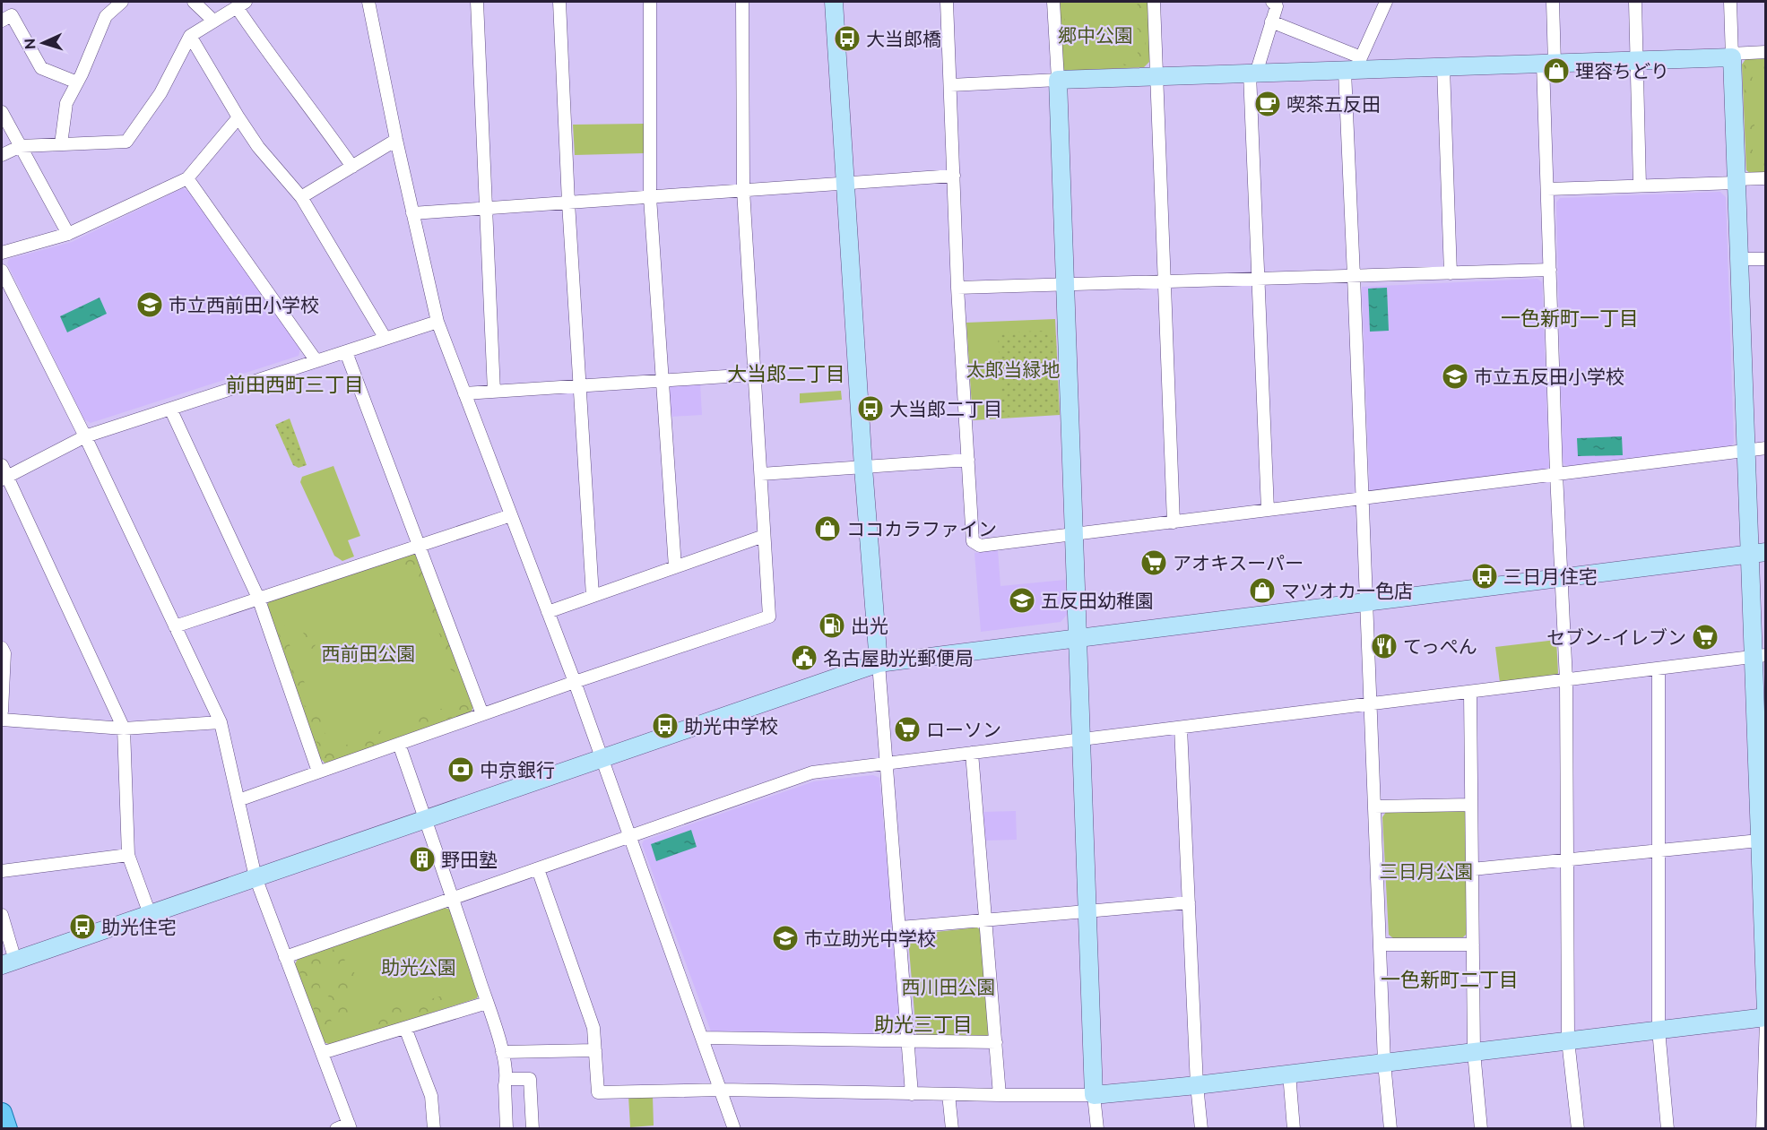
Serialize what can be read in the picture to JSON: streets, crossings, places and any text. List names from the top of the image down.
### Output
{
  "districts": [
    "一色新町一丁目",
    "大当郎二丁目",
    "前田西町三丁目",
    "一色新町二丁目",
    "助光三丁目"
  ],
  "parks": [
    "郷中公園",
    "太郎当緑地",
    "西前田公園",
    "三日月公園",
    "助光公園",
    "西川田公園"
  ],
  "places": {
    "bus stop": [
      "大当郎橋",
      "大当郎二丁目",
      "三日月住宅",
      "助光中学校",
      "助光住宅"
    ],
    "shop": ["理容ちどり", "ココカラファイン", "マツオカ一色店"],
    "cafe": ["喫茶五反田"],
    "school or university": [
      "市立西前田小学校",
      "市立五反田小学校",
      "五反田幼稚園",
      "市立助光中学校"
    ],
    "supermarket": ["アオキスーパー", "セブン-イレブン", "ローソン"],
    "fuel station": ["出光"],
    "restaurant": ["てっぺん"],
    "public building": ["名古屋助光郵便局"],
    "bank": ["中京銀行"],
    "building": ["野田塾"]
  },
  "north": "left"
}
